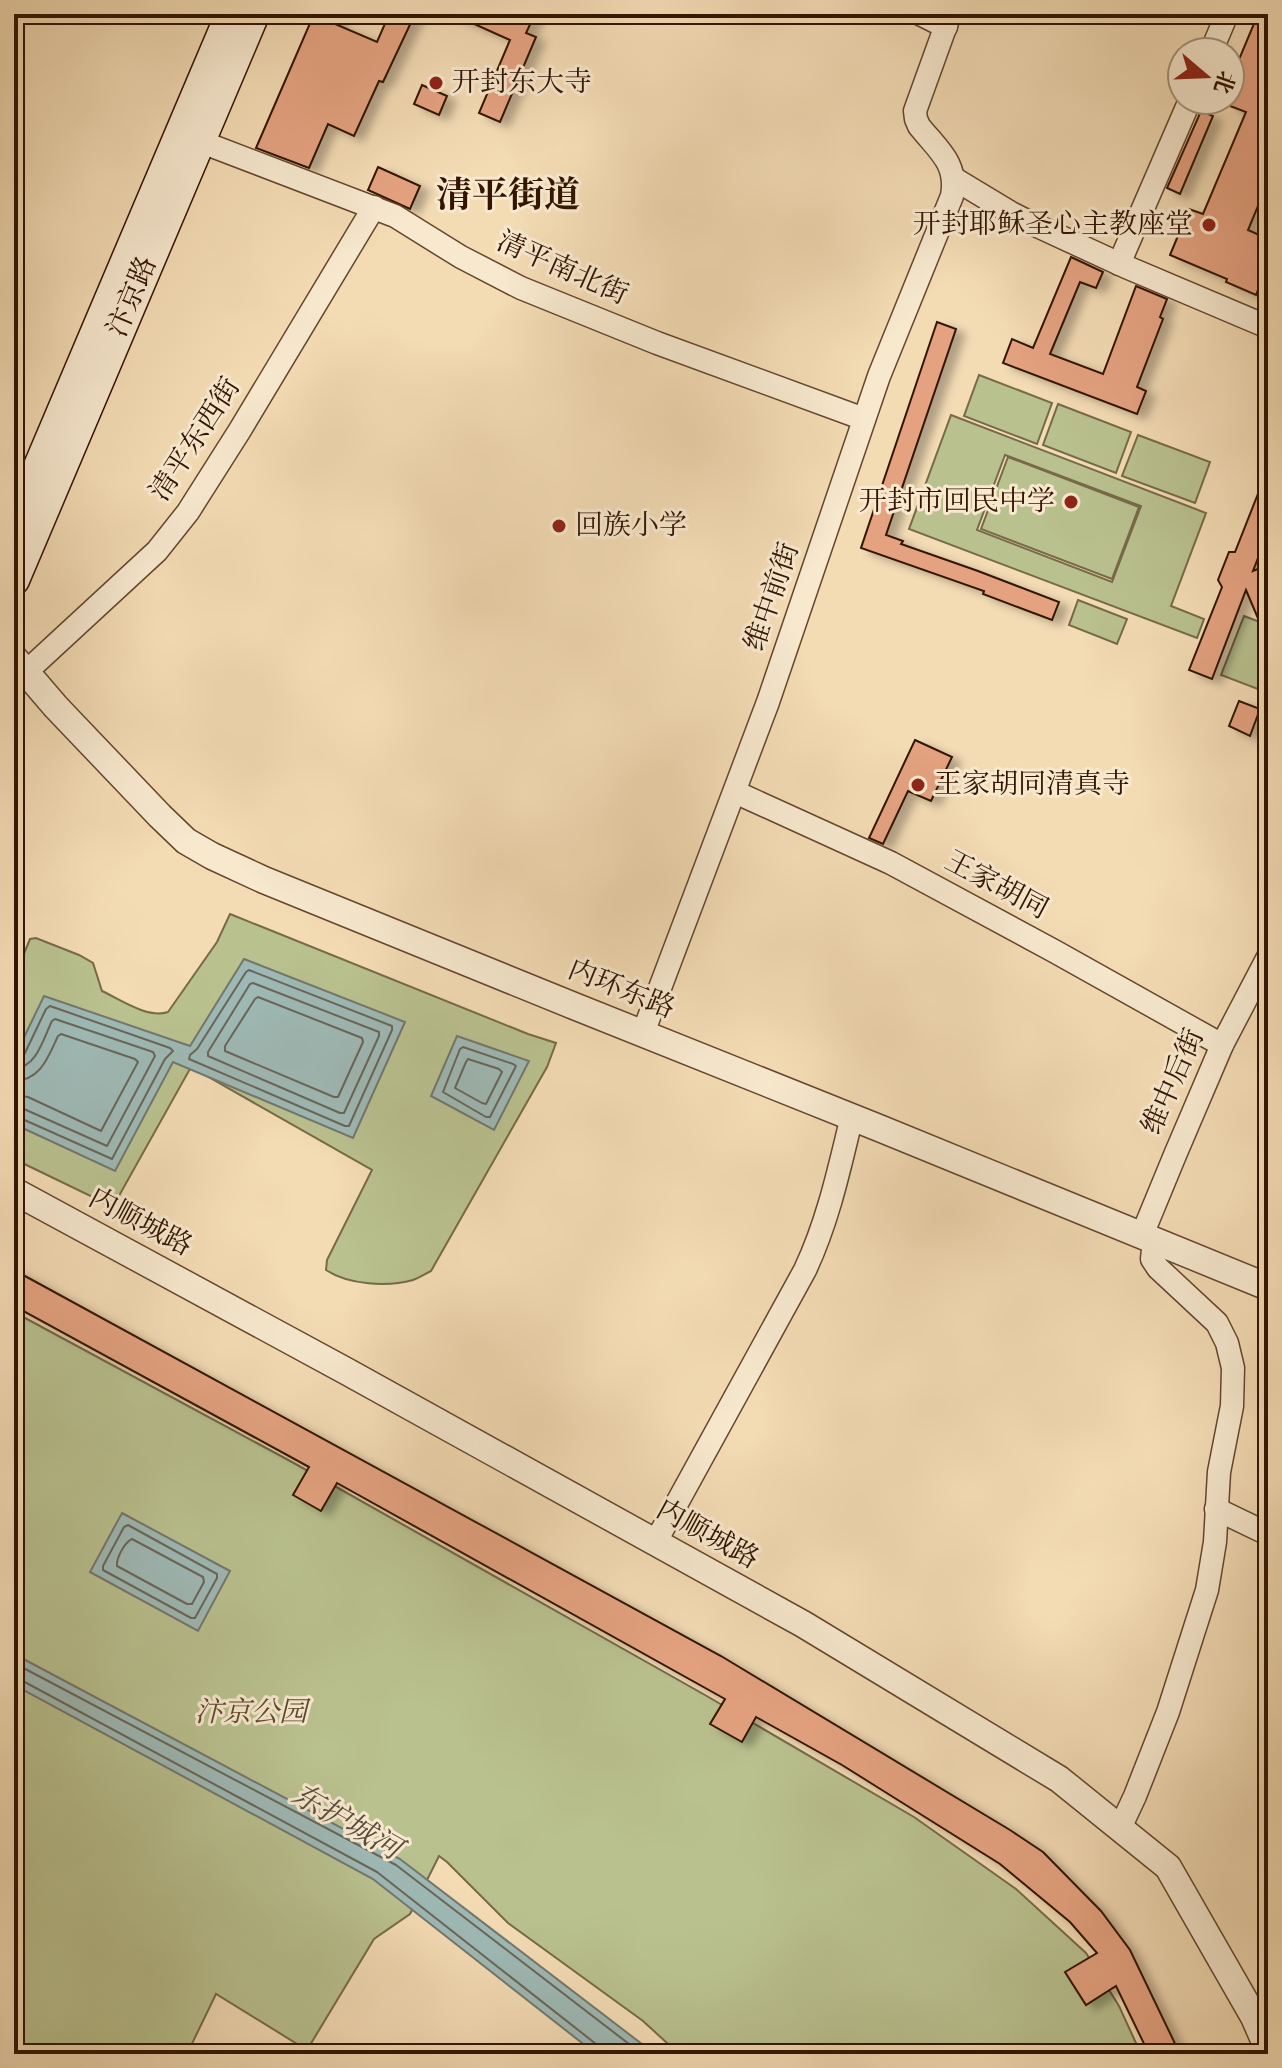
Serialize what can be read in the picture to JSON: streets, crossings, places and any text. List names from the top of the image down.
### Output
{
  "streets": {
    "main road": ["汴京路"],
    "street": [
      "清平南北街",
      "清平东西街",
      "维中前街",
      "王家胡同",
      "内环东路",
      "维中后街",
      "内顺城路"
    ]
  },
  "crossings": [
    ["清平南北街", "汴京路"],
    ["清平南北街", "清平东西街"],
    ["清平南北街", "维中前街"],
    ["清平东西街", "内环东路"],
    ["维中前街", "王家胡同"],
    ["维中前街", "内环东路"],
    ["王家胡同", "维中后街"],
    ["内环东路", "维中后街"]
  ],
  "districts": ["清平街道"],
  "water": ["东护城河"],
  "parks": ["汴京公园"],
  "places": [
    "开封东大寺",
    "开封耶稣圣心主教座堂",
    "开封市回民中学",
    "回族小学",
    "王家胡同清真寺"
  ],
  "north": "right"
}
